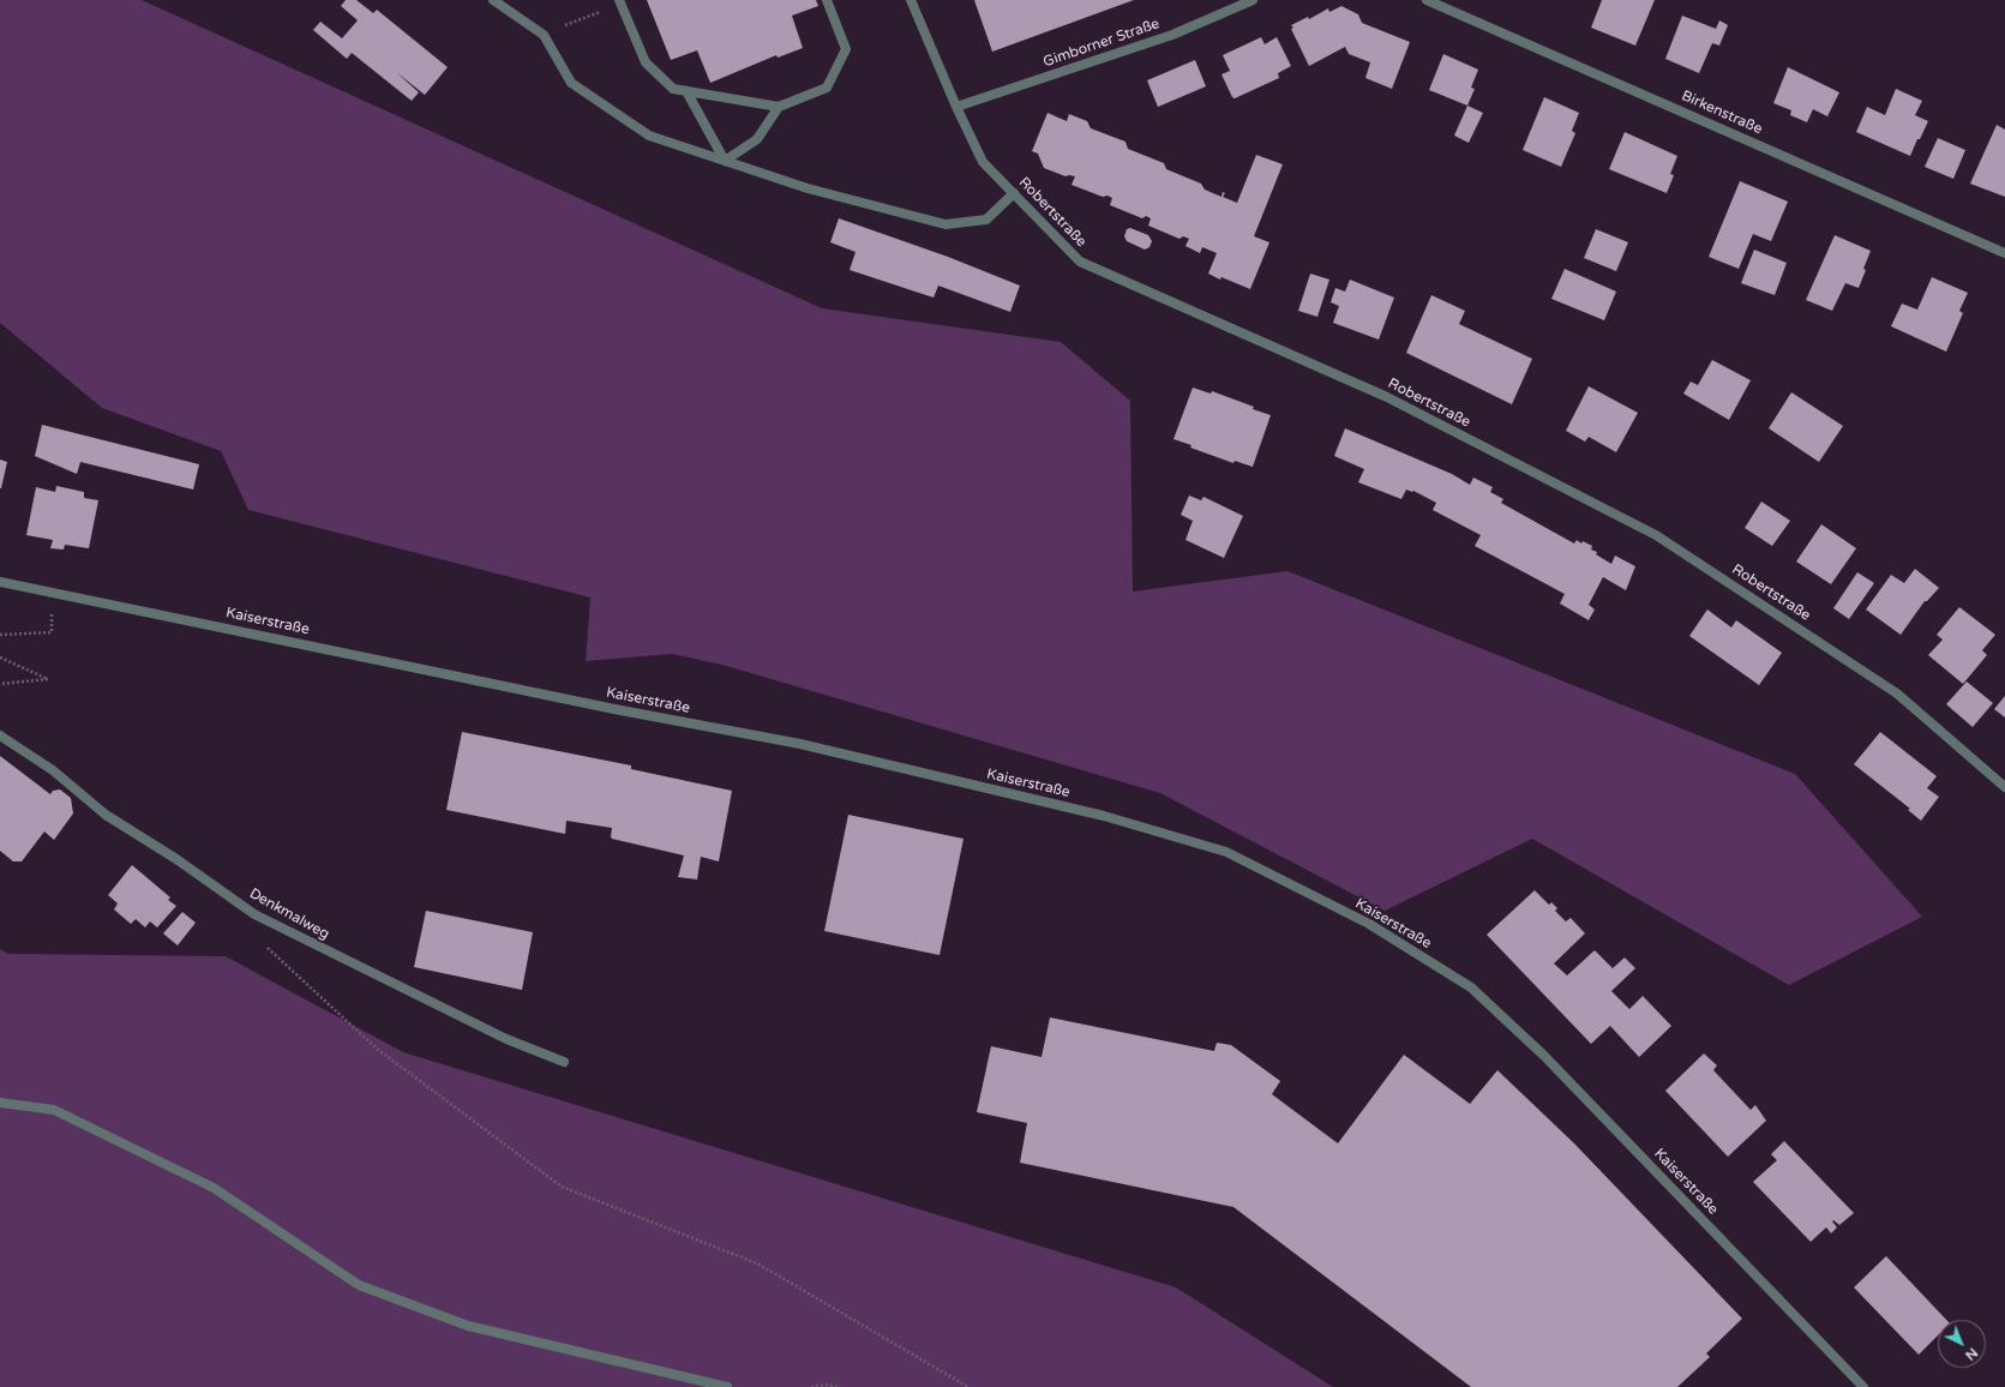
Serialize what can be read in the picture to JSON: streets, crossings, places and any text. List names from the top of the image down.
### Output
{
  "streets": {
    "street": [
      "Gimborner Straße",
      "Birkenstraße",
      "Robertstraße",
      "Kaiserstraße",
      "Denkmalweg"
    ]
  },
  "crossings": [
    ["Gimborner Straße", "Robertstraße"]
  ],
  "north": "bottom right"
}
